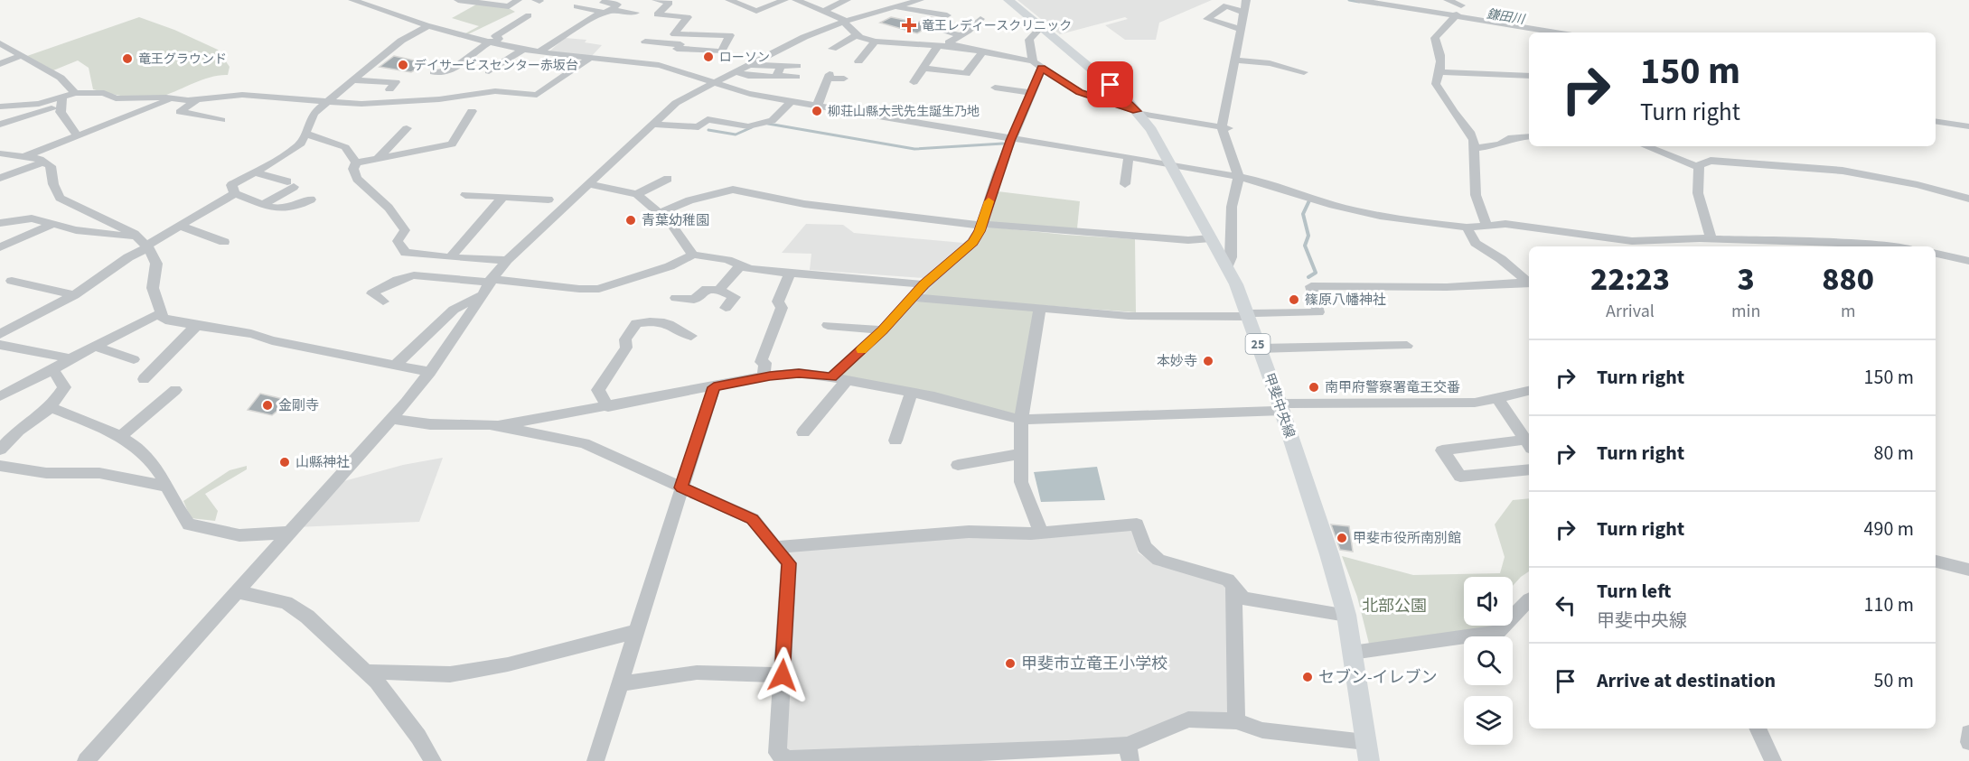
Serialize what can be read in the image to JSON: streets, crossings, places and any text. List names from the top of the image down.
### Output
{
  "streets": {
    "main road": ["25", "甲斐中央線"]
  },
  "water": ["鎌田川"],
  "parks": ["北部公園"],
  "places": {
    "health": ["竜王レディースクリニック"],
    "other": [
      "ローソン",
      "竜王グラウンド",
      "デイサービスセンター赤坂台",
      "柳荘山縣大弐先生誕生乃地",
      "青葉幼稚園",
      "篠原八幡神社",
      "本妙寺",
      "南甲府警察署竜王交番",
      "金剛寺",
      "山縣神社",
      "甲斐市役所南別館",
      "甲斐市立竜王小学校",
      "セブン-イレブン"
    ]
  },
  "page": {
    "turn": ["150 m", "Turn right"],
    "eta": [
      "22:23",
      "Arrival",
      "3",
      "min",
      "880",
      "m"
    ],
    "list": [
      {
        "name": "Turn right",
        "value": "150 m"
      },
      {
        "name": "Turn right",
        "value": "80 m"
      },
      {
        "name": "Turn right",
        "value": "490 m"
      },
      {
        "name": "Turn left",
        "note": "甲斐中央線",
        "value": "110 m"
      },
      {
        "name": "Arrive at destination",
        "value": "50 m"
      }
    ]
  }
}
